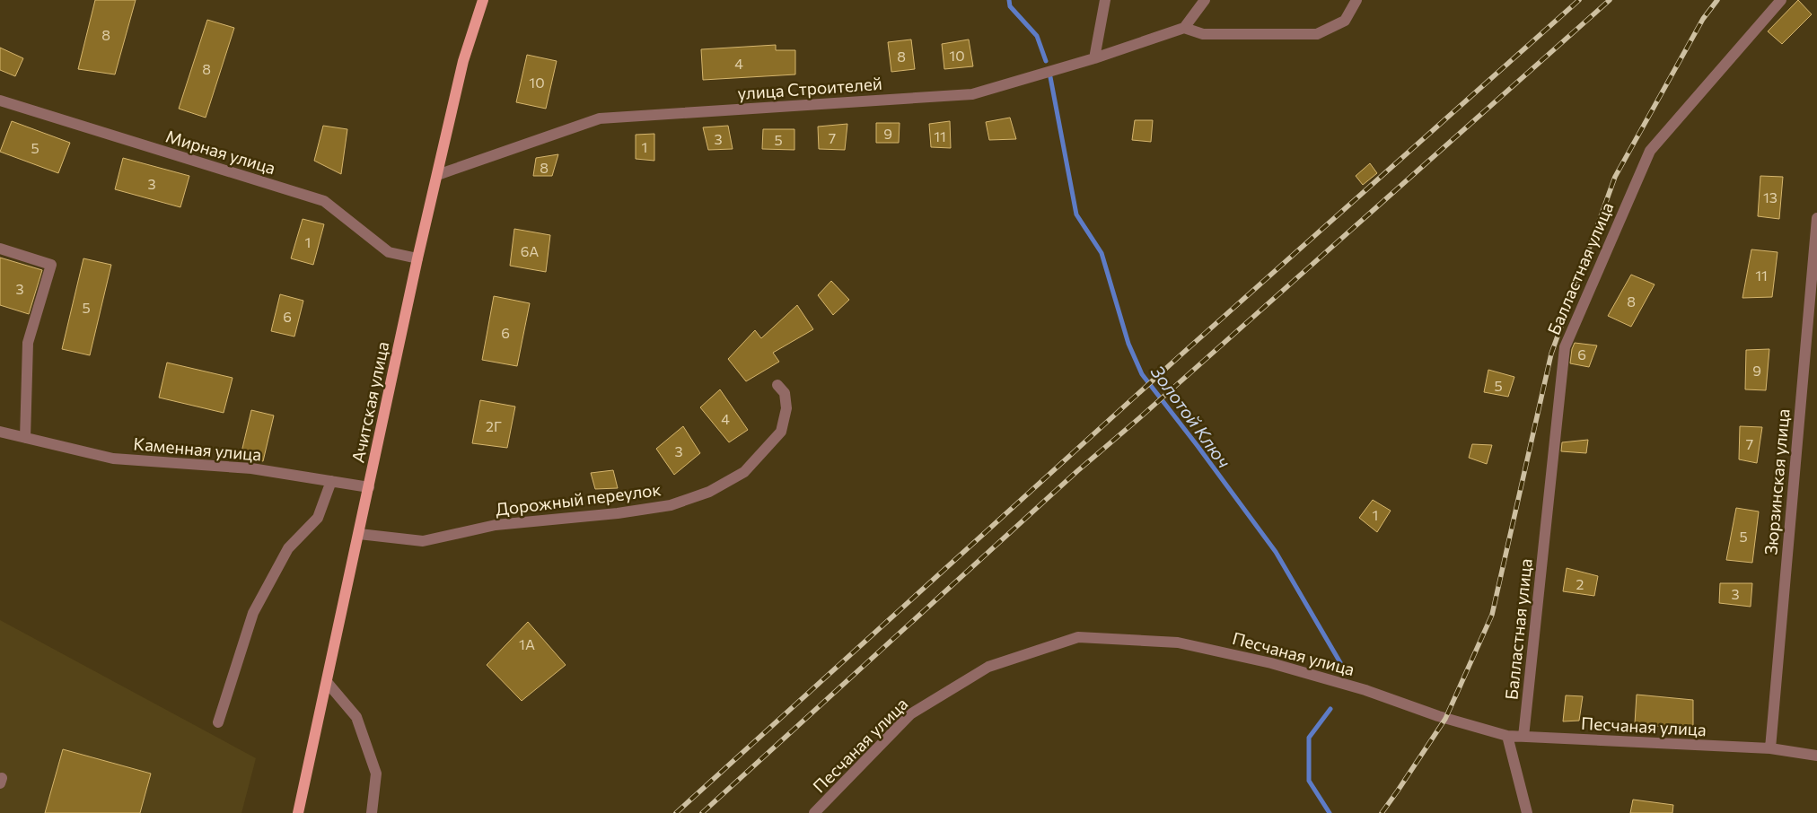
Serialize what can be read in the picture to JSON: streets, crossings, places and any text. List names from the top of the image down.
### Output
{
  "streets": {
    "main road": ["Ачитская улица"],
    "street": [
      "улица Строителей",
      "Мирная улица",
      "Балластная улица",
      "Каменная улица",
      "Зюрзинская улица",
      "Дорожный переулок",
      "Песчаная улица"
    ]
  },
  "crossings": [
    ["улица Строителей", "Ачитская улица"],
    ["Мирная улица", "Ачитская улица"],
    ["Балластная улица", "Песчаная улица"],
    ["Ачитская улица", "Каменная улица"],
    ["Ачитская улица", "Дорожный переулок"],
    ["Зюрзинская улица", "Песчаная улица"]
  ],
  "water": ["Золотой Ключ"],
  "house_numbers": [
    "8",
    "10",
    "8",
    "4",
    "8",
    "10",
    "9",
    "11",
    "7",
    "3",
    "5",
    "1",
    "5",
    "8",
    "3",
    "13",
    "1",
    "6А",
    "11",
    "3",
    "8",
    "5",
    "6",
    "6",
    "6",
    "9",
    "5",
    "4",
    "2Г",
    "7",
    "3",
    "1",
    "5",
    "2",
    "3",
    "1А"
  ]
}
